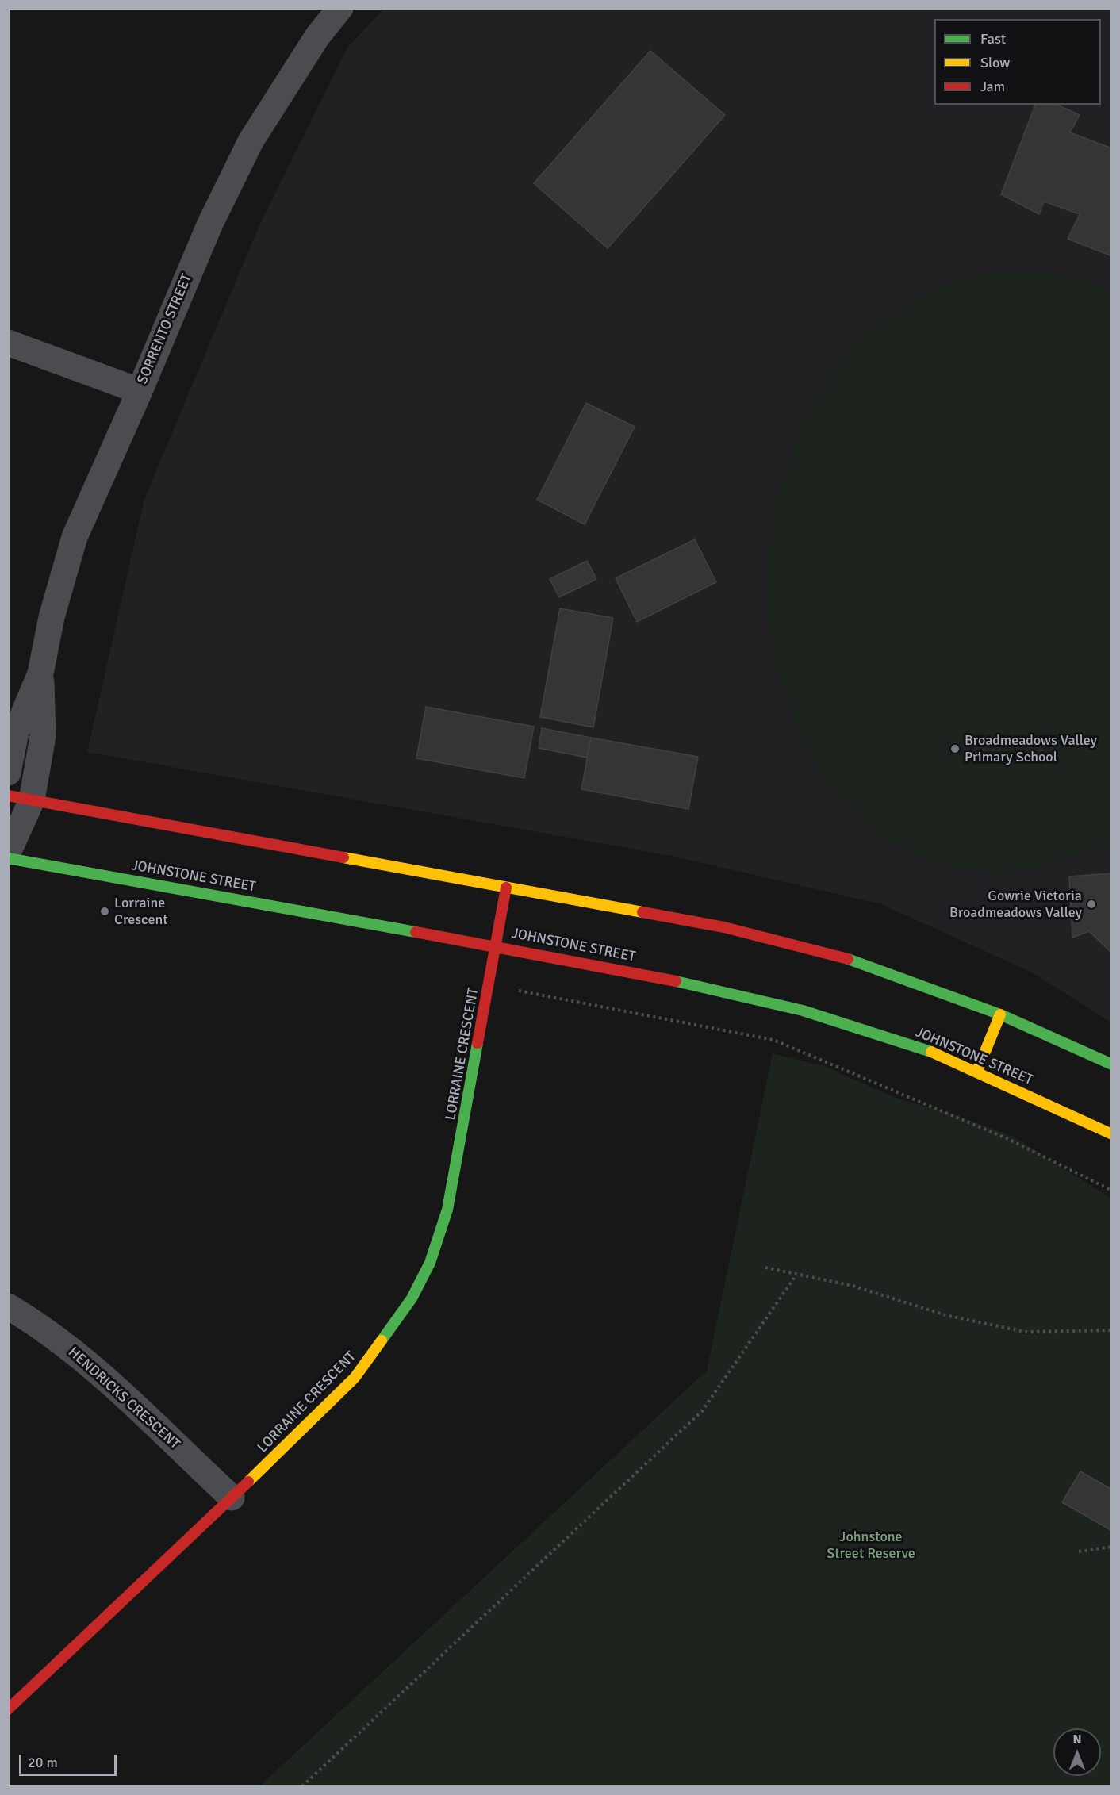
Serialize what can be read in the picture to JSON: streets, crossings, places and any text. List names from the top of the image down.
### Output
{
  "streets": {
    "main road": ["JOHNSTONE STREET", "LORRAINE CRESCENT"],
    "street": ["SORRENTO STREET", "HENDRICKS CRESCENT"]
  },
  "crossings": [
    ["JOHNSTONE STREET", "LORRAINE CRESCENT"],
    ["LORRAINE CRESCENT", "HENDRICKS CRESCENT"]
  ],
  "parks": ["Johnstone Street Reserve"],
  "places": ["Broadmeadows Valley Primary School", "Gowrie Victoria Broadmeadows Valley", "Lorraine Crescent"],
  "legend": ["Fast", "Slow", "Jam"],
  "scale_bar": "20 m",
  "north": "top"
}
